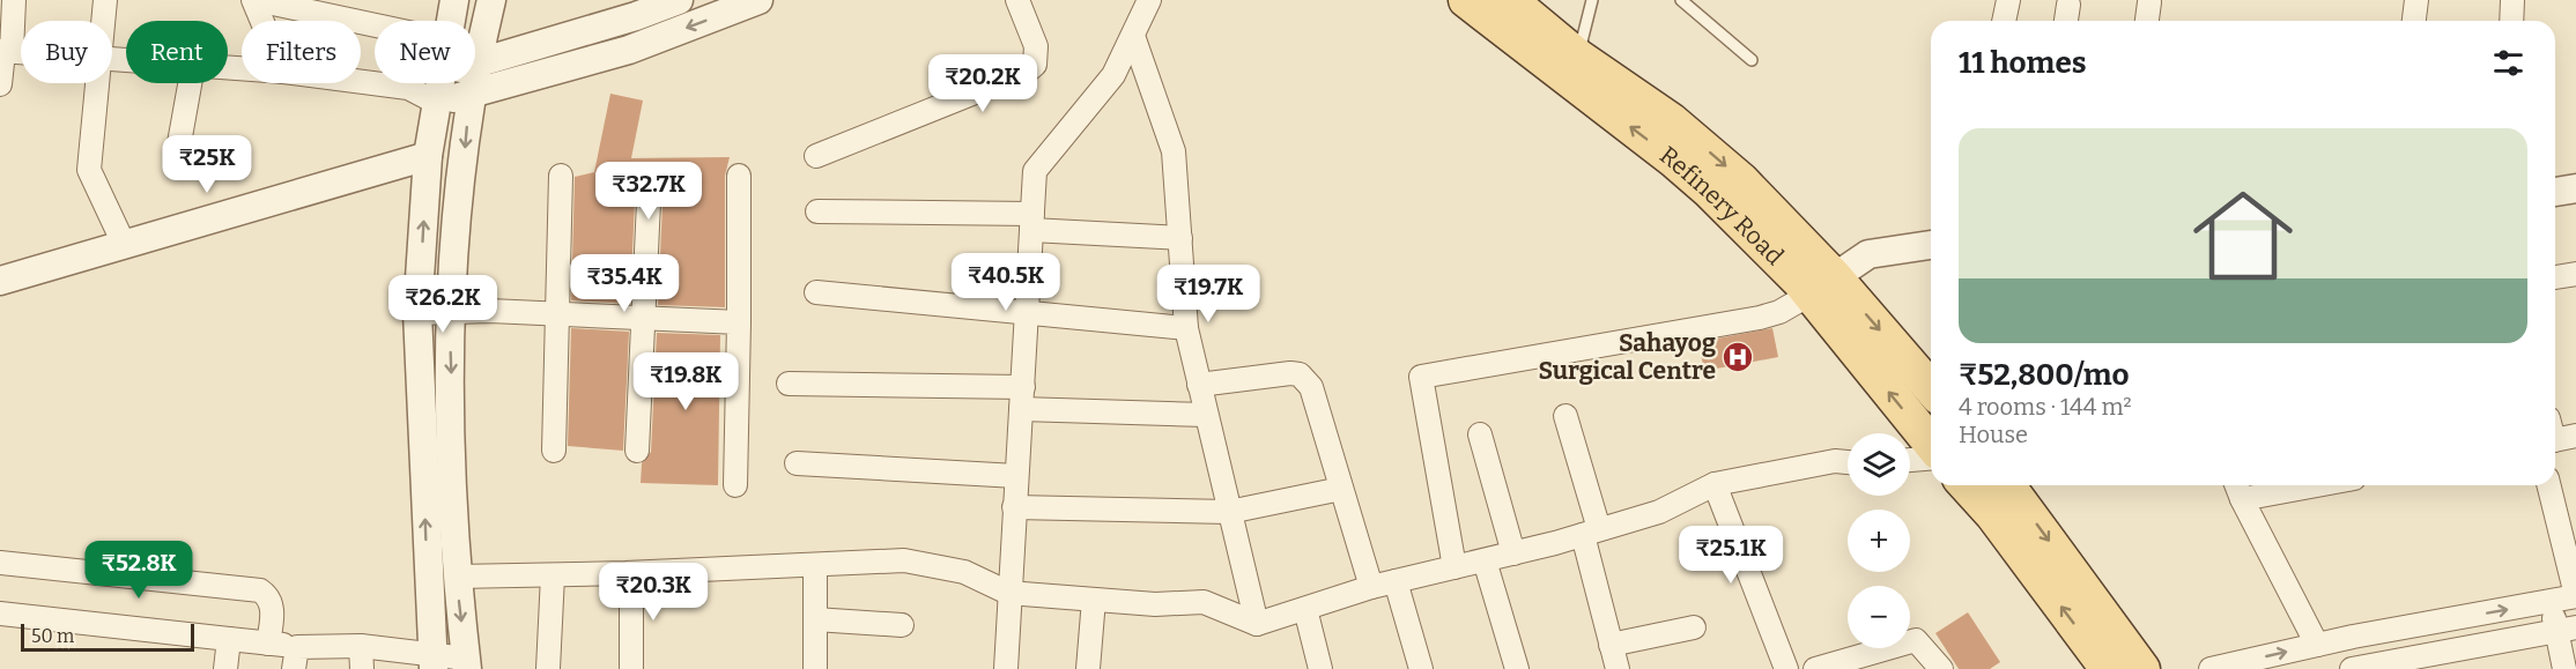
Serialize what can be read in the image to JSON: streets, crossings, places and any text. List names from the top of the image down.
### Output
{
  "streets": {
    "main road": ["Refinery Road"]
  },
  "places": {
    "hospital": ["Sahayog Surgical Centre"]
  },
  "scale_bar": "50 m",
  "page": {
    "chip": [
      "Buy",
      "Rent",
      "Filters",
      "New"
    ],
    "heading": "11 homes",
    "price": [
      "₹20.2K",
      "₹25K",
      "₹32.7K",
      "₹40.5K",
      "₹35.4K",
      "₹19.7K",
      "₹26.2K",
      "₹19.8K",
      "₹25.1K",
      "₹52.8K",
      "₹20.3K"
    ],
    "list": [
      {
        "name": "₹52,800/mo",
        "note": "4 rooms · 144 m² · House"
      }
    ],
    "map_buttons": ["+", "−"],
    "scale": "50 m"
  }
}
